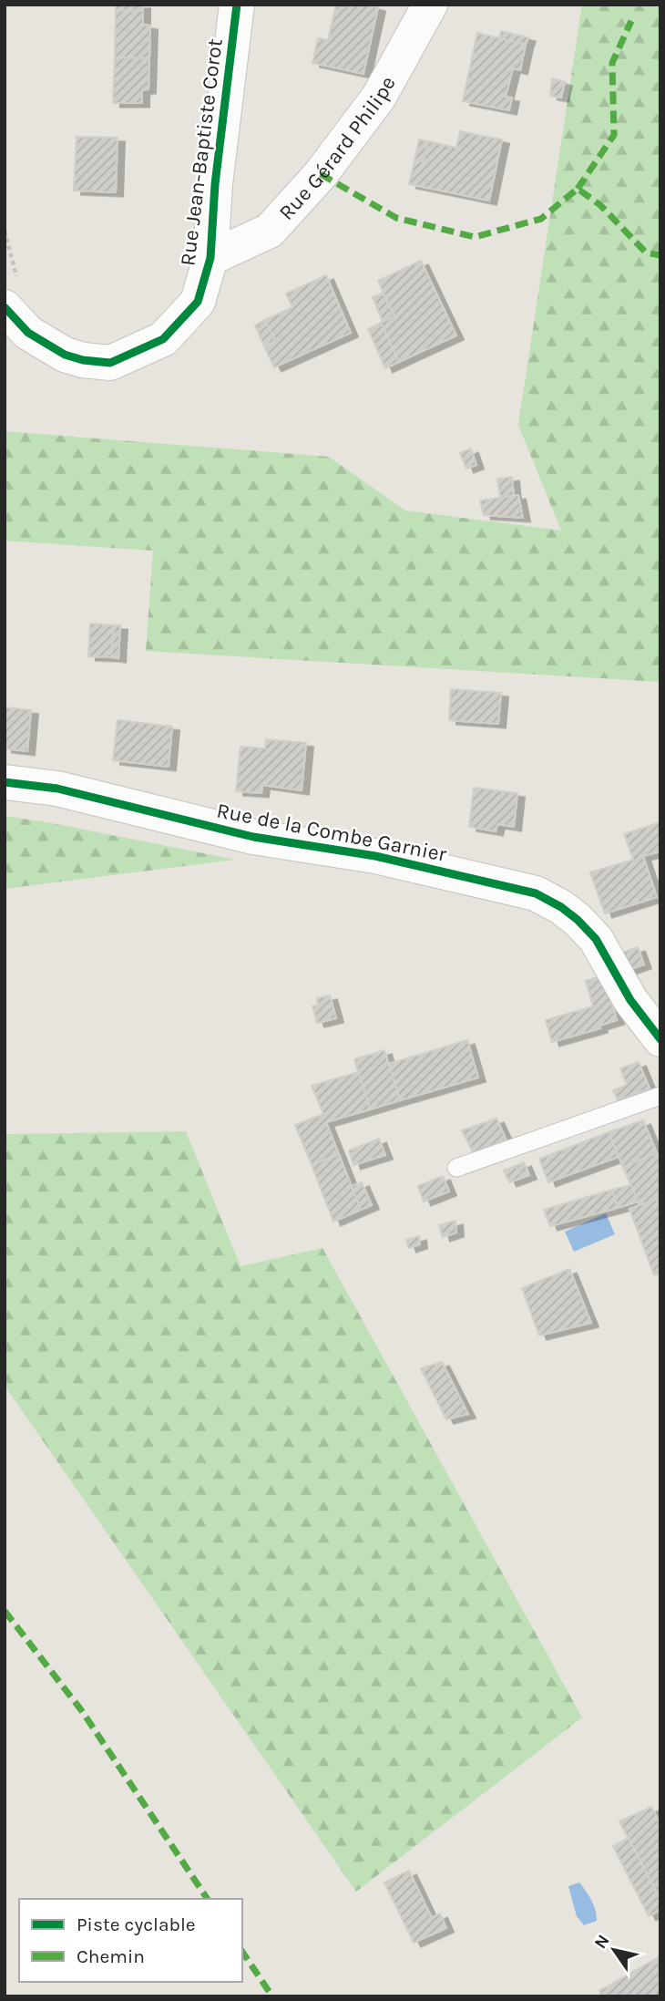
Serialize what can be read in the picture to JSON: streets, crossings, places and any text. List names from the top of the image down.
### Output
{
  "streets": {
    "street": ["Rue Gérard Philipe", "Rue Jean-Baptiste Corot", "Rue de la Combe Garnier"]
  },
  "crossings": [
    ["Rue Gérard Philipe", "Rue Jean-Baptiste Corot"]
  ],
  "legend": ["Piste cyclable", "Chemin"],
  "north": "top left"
}
